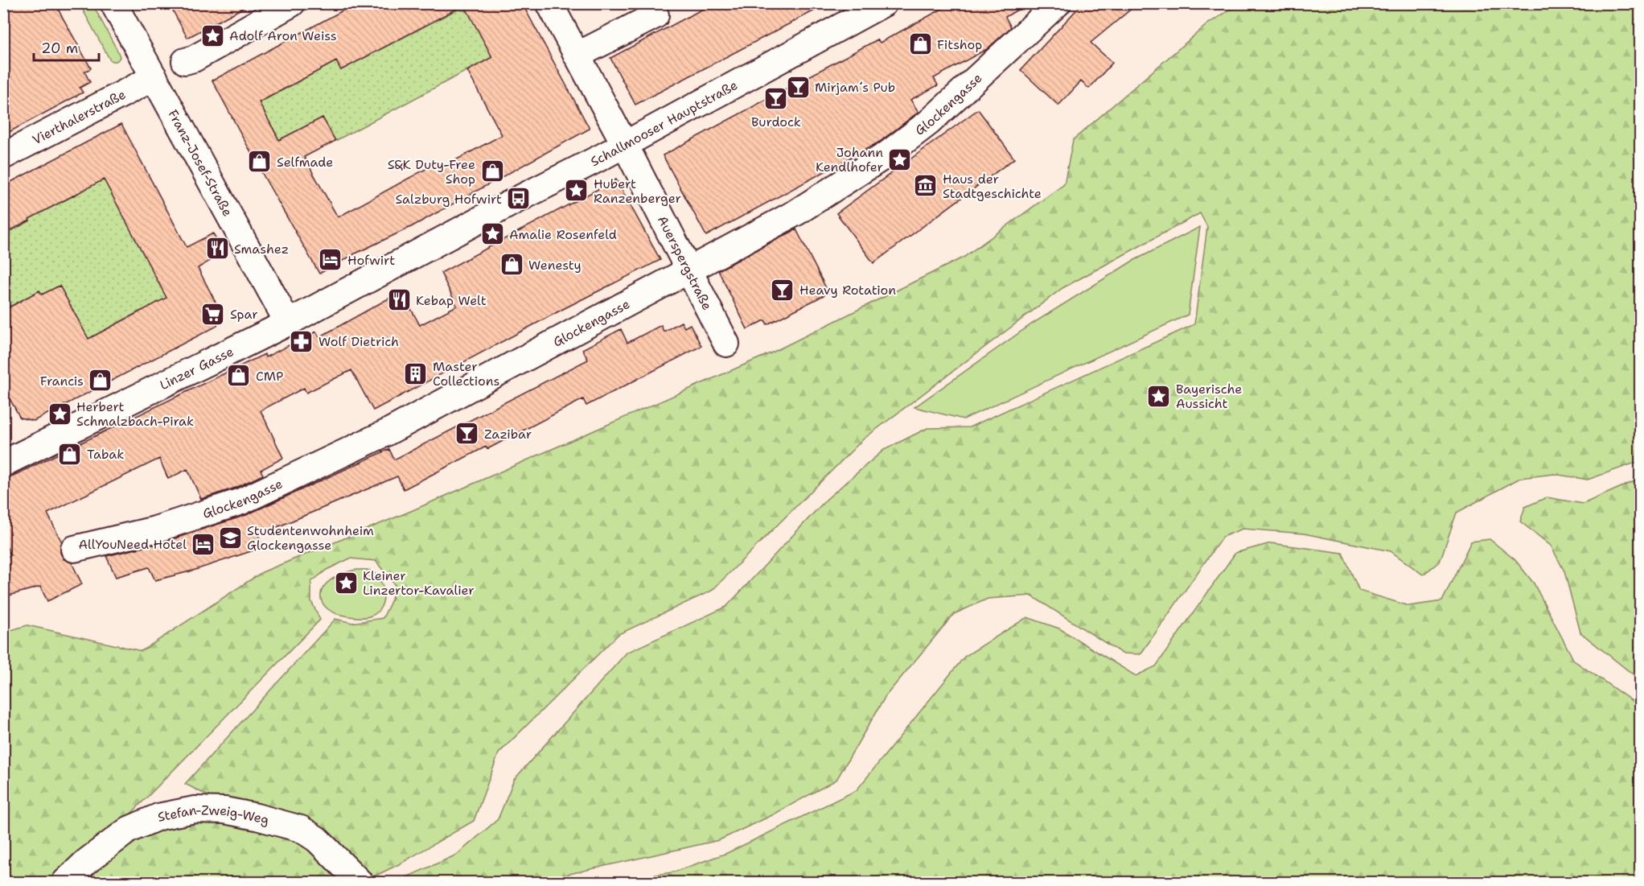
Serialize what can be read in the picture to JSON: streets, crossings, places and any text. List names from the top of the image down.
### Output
{
  "streets": {
    "street": [
      "Glockengasse",
      "Vierthalerstraße",
      "Schallmooser Hauptstraße",
      "Franz-Josef-Straße",
      "Auerspergstraße",
      "Linzer Gasse",
      "Stefan-Zweig-Weg"
    ]
  },
  "crossings": [
    ["Glockengasse", "Auerspergstraße"],
    ["Vierthalerstraße", "Franz-Josef-Straße"],
    ["Schallmooser Hauptstraße", "Franz-Josef-Straße"],
    ["Schallmooser Hauptstraße", "Auerspergstraße"],
    ["Schallmooser Hauptstraße", "Linzer Gasse"],
    ["Franz-Josef-Straße", "Linzer Gasse"]
  ],
  "places": {
    "place": [
      "Adolf Aron Weiss",
      "Johann Kendlhofer",
      "Hubert Ranzenberger",
      "Amalie Rosenfeld",
      "Bayerische Aussicht",
      "Herbert Schmalzbach-Pirak",
      "Kleiner Linzertor-Kavalier"
    ],
    "shop": [
      "Fitshop",
      "Selfmade",
      "S&K Duty-Free Shop",
      "Wenesty",
      "CMP",
      "Francis",
      "Tabak"
    ],
    "bar": [
      "Mirjam´s Pub",
      "Burdock",
      "Heavy Rotation",
      "Zazibar"
    ],
    "museum": ["Haus der Stadtgeschichte"],
    "bus stop": ["Salzburg Hofwirt"],
    "restaurant": ["Smashez", "Kebap Welt"],
    "hotel": ["Hofwirt", "AllYouNeed Hotel"],
    "supermarket": ["Spar"],
    "pharmacy": ["Wolf Dietrich"],
    "building": ["Master Collections"],
    "school or university": ["Studentenwohnheim Glockengasse"]
  },
  "scale_bar": "20 m"
}
